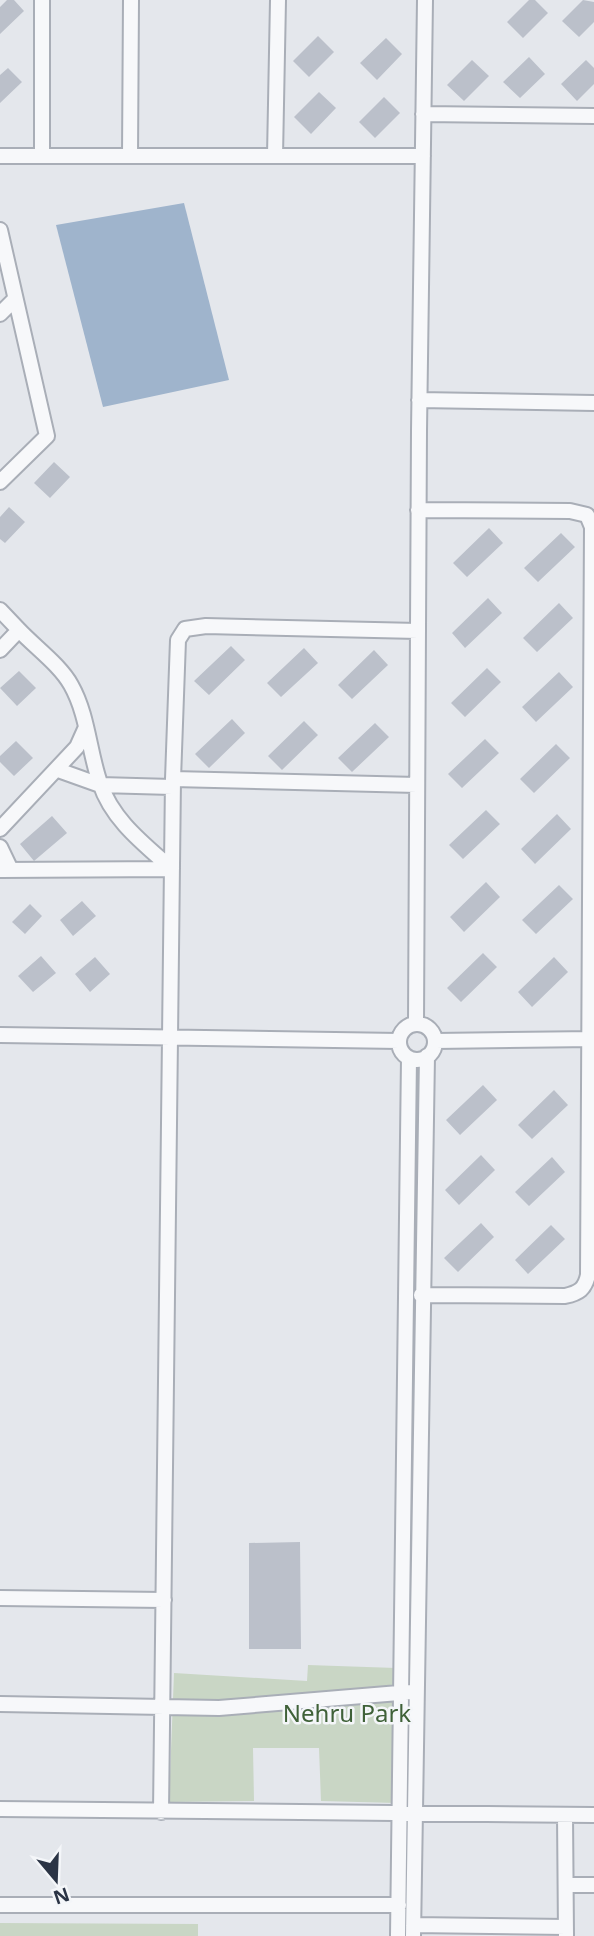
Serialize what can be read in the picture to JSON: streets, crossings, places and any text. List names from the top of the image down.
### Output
{
  "parks": ["Nehru Park"],
  "north": "bottom"
}
